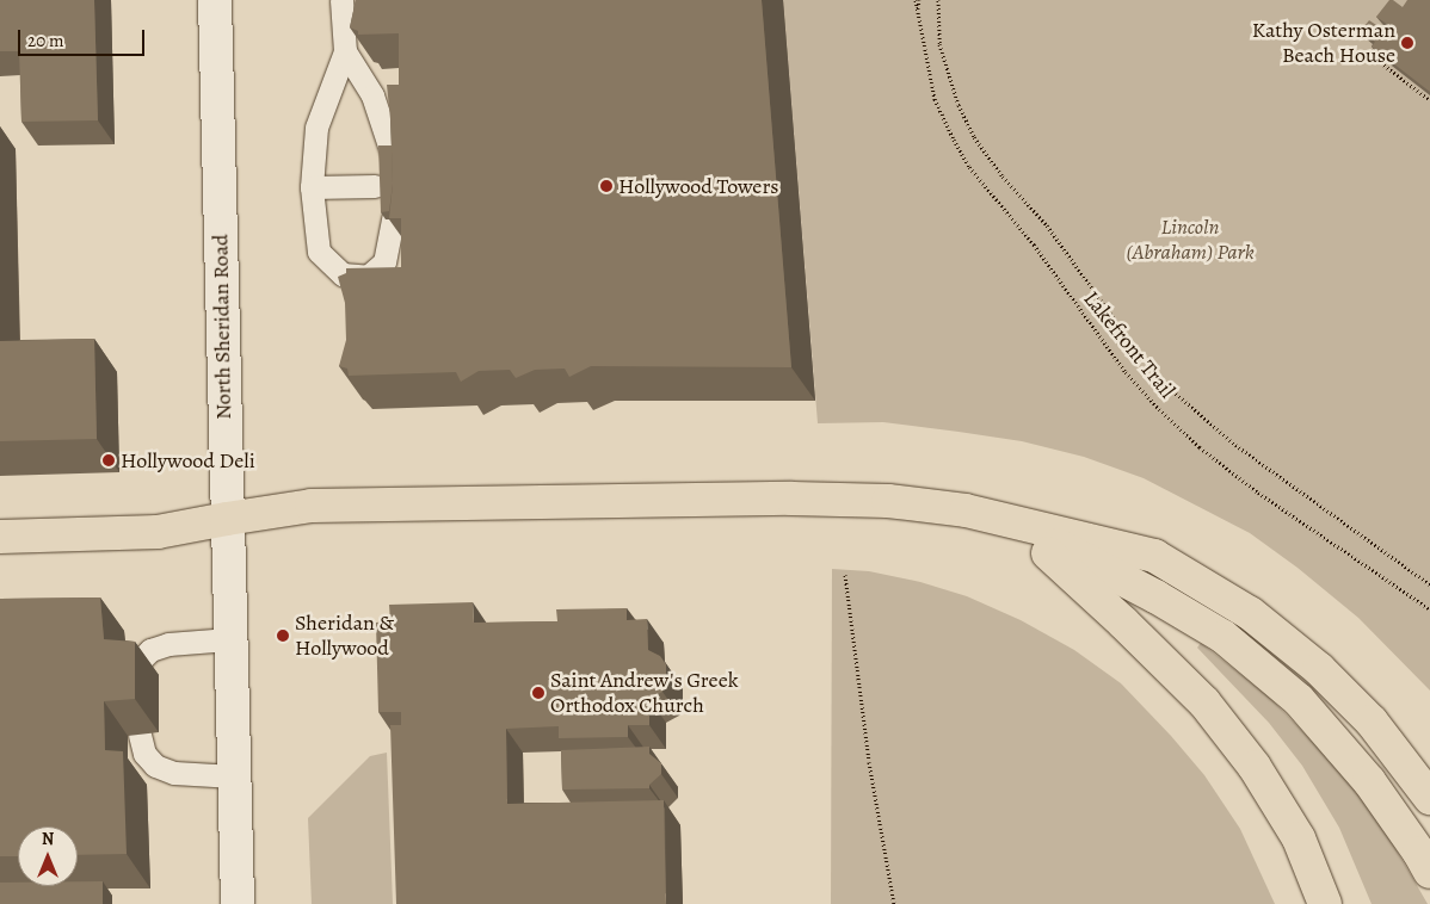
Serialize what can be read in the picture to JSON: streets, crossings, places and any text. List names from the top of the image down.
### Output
{
  "streets": {
    "main road": ["North Sheridan Road"],
    "path": ["Lakefront Trail"]
  },
  "parks": ["Lincoln (Abraham) Park"],
  "places": [
    "Kathy Osterman Beach House",
    "Hollywood Towers",
    "Hollywood Deli",
    "Sheridan & Hollywood",
    "Saint Andrew's Greek Orthodox Church"
  ],
  "scale_bar": "20 m",
  "north": "top"
}
